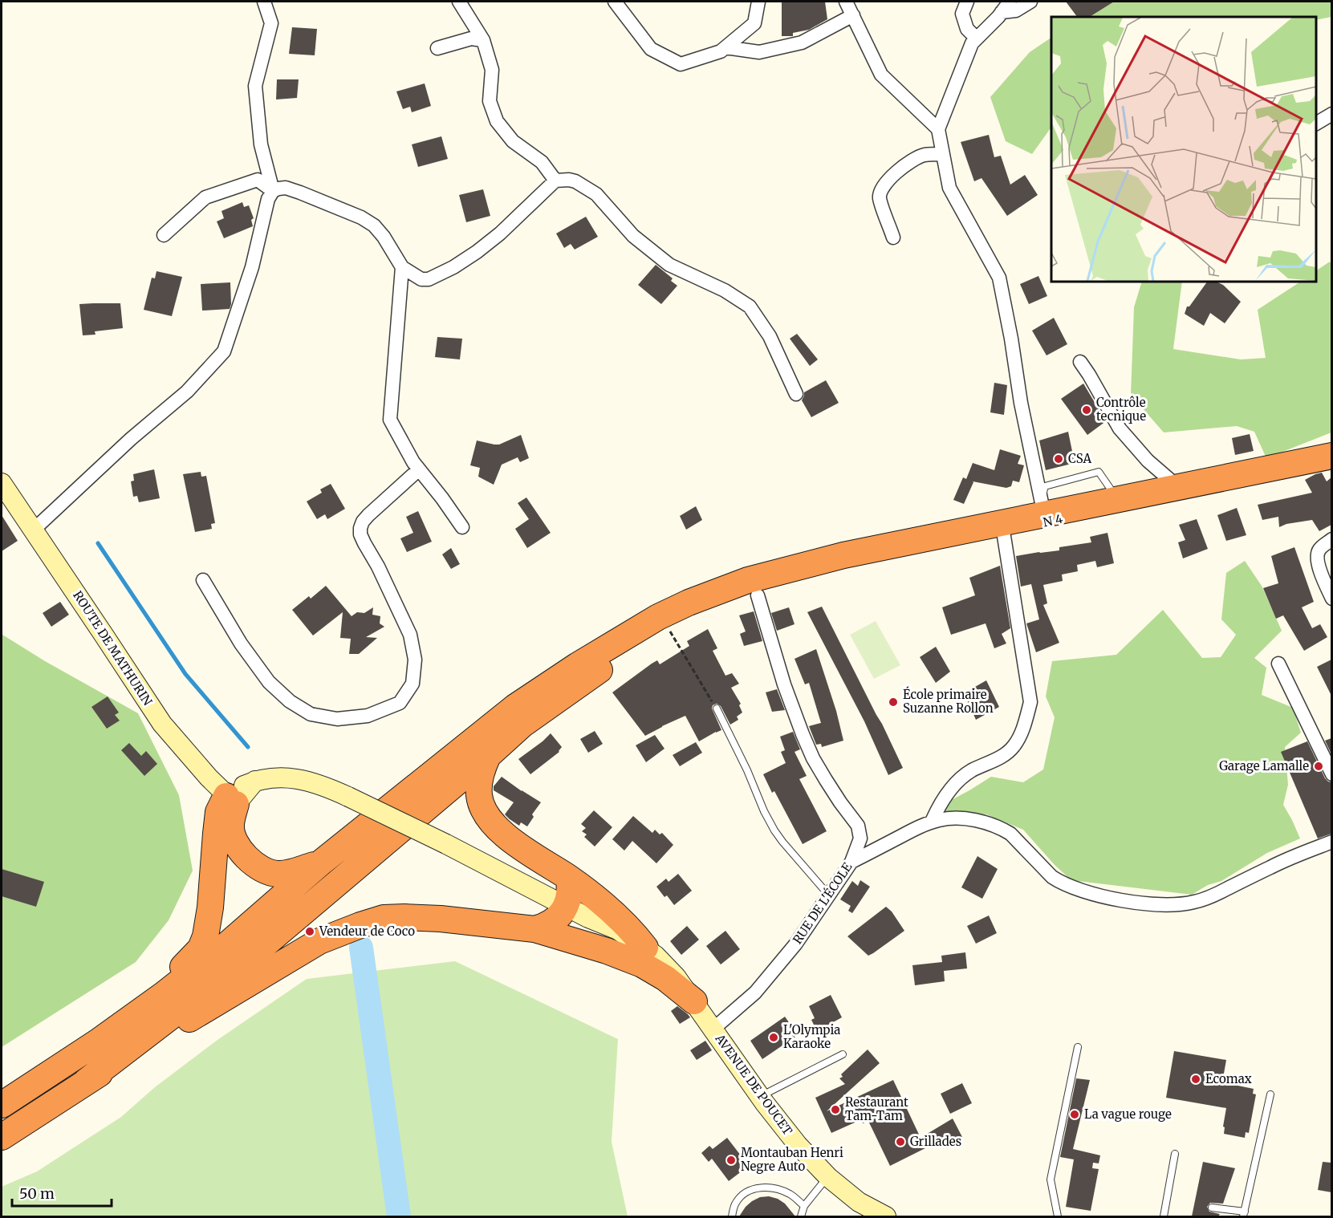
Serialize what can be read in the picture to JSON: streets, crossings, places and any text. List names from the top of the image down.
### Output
{
  "streets": {
    "highway": ["N 4"],
    "main road": ["ROUTE DE MATHURIN", "AVENUE DE POUCET"],
    "street": ["RUE DE L'ÉCOLE"]
  },
  "crossings": [
    ["N 4", "RUE DE L'ÉCOLE"],
    ["RUE DE L'ÉCOLE", "AVENUE DE POUCET"]
  ],
  "places": [
    "Contrôle tecnique",
    "CSA",
    "École primaire Suzanne Rollon",
    "Garage Lamalle",
    "Vendeur de Coco",
    "L'Olympia Karaoke",
    "Ecomax",
    "Restaurant Tam-Tam",
    "La vague rouge",
    "Grillades",
    "Montauban Henri Negre Auto"
  ],
  "scale_bar": "50 m"
}
